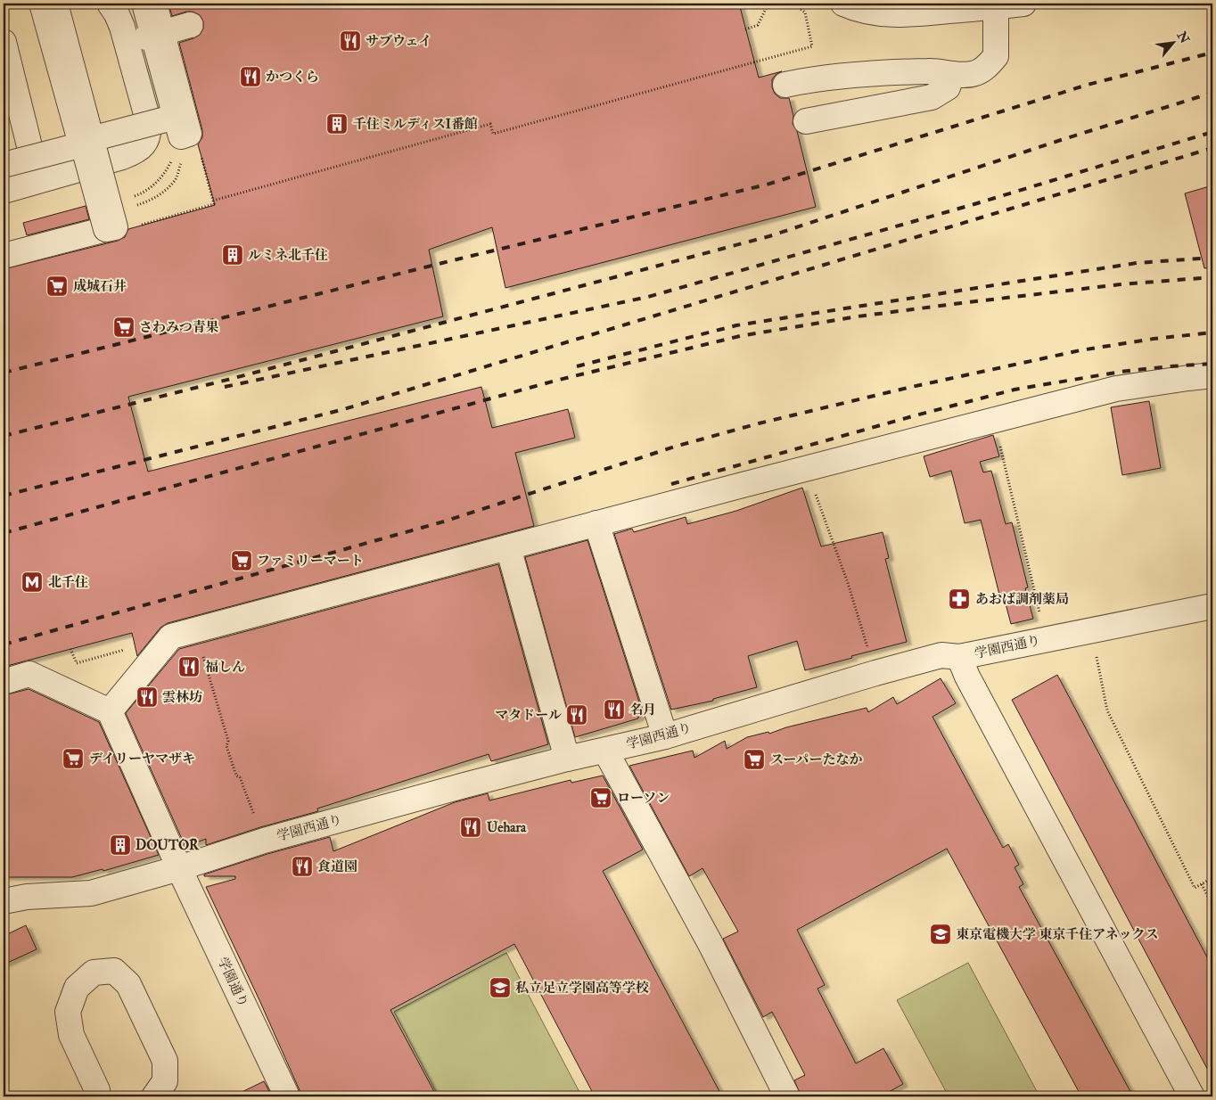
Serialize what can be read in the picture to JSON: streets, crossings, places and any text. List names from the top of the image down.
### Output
{
  "streets": {
    "street": ["学園西通り", "学園通り"]
  },
  "crossings": [
    ["学園西通り", "学園通り"]
  ],
  "places": {
    "restaurant": [
      "サブウェイ",
      "かつくら",
      "福しん",
      "雲林坊",
      "名月",
      "マタドール",
      "Uehara",
      "食道園"
    ],
    "building": ["千住ミルディスI番館", "ルミネ北千住", "DOUTOR"],
    "supermarket": [
      "成城石井",
      "さわみつ青果",
      "ファミリーマート",
      "デイリーヤマザキ",
      "スーパーたなか",
      "ローソン"
    ],
    "metro station": ["北千住"],
    "pharmacy": ["あおば調剤薬局"],
    "school or university": ["東京電機大学 東京千住アネックス", "私立足立学園高等学校"]
  },
  "north": "top right"
}
